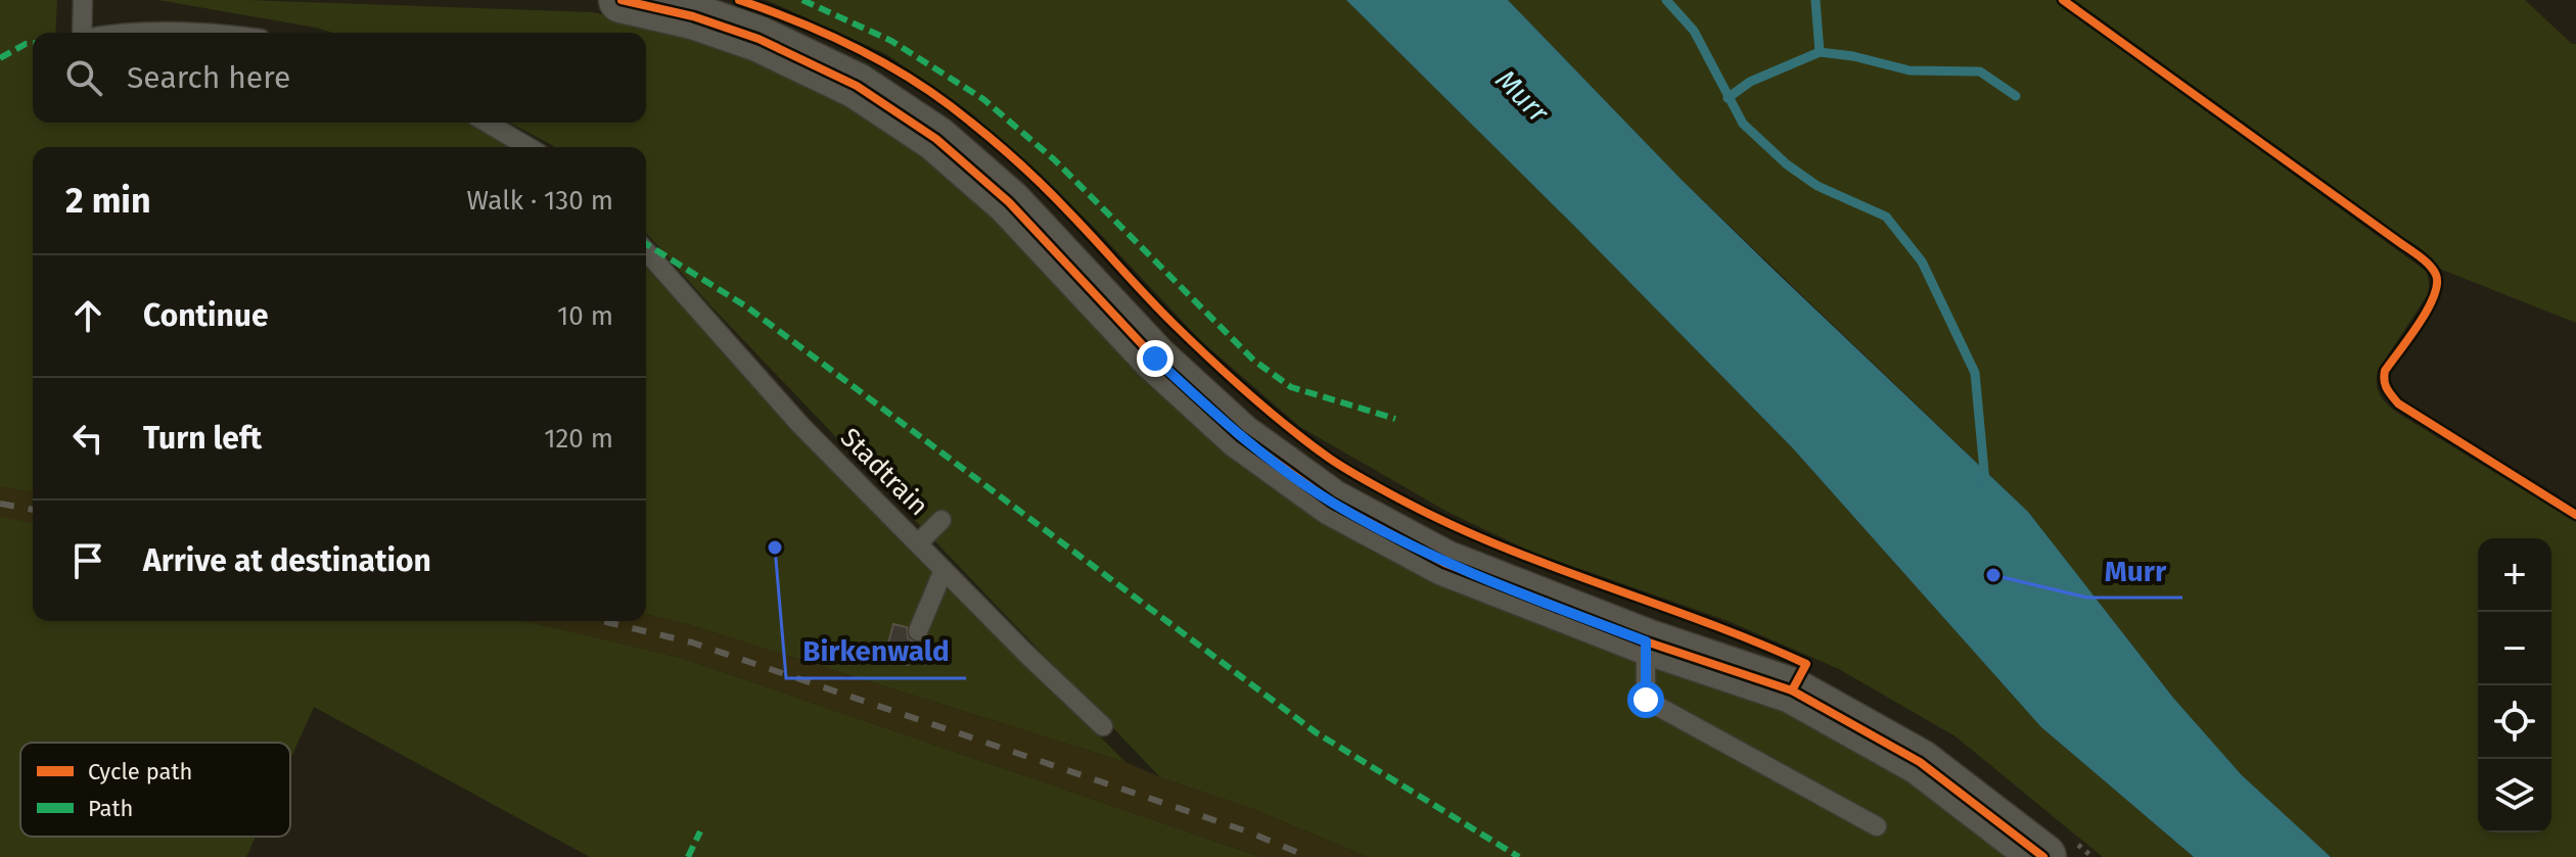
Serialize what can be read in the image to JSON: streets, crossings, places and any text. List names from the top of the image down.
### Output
{
  "streets": {
    "lane": ["Stadtrain"]
  },
  "water": ["Murr"],
  "places": ["Birkenwald", "Murr"],
  "legend": ["Cycle path", "Path"],
  "page": {
    "search": "Search here",
    "heading": ["2 min", "Walk · 130 m"],
    "list": [
      ["Continue", "10 m"],
      ["Turn left", "120 m"],
      "Arrive at destination"
    ],
    "map_buttons": ["+", "−"]
  }
}
